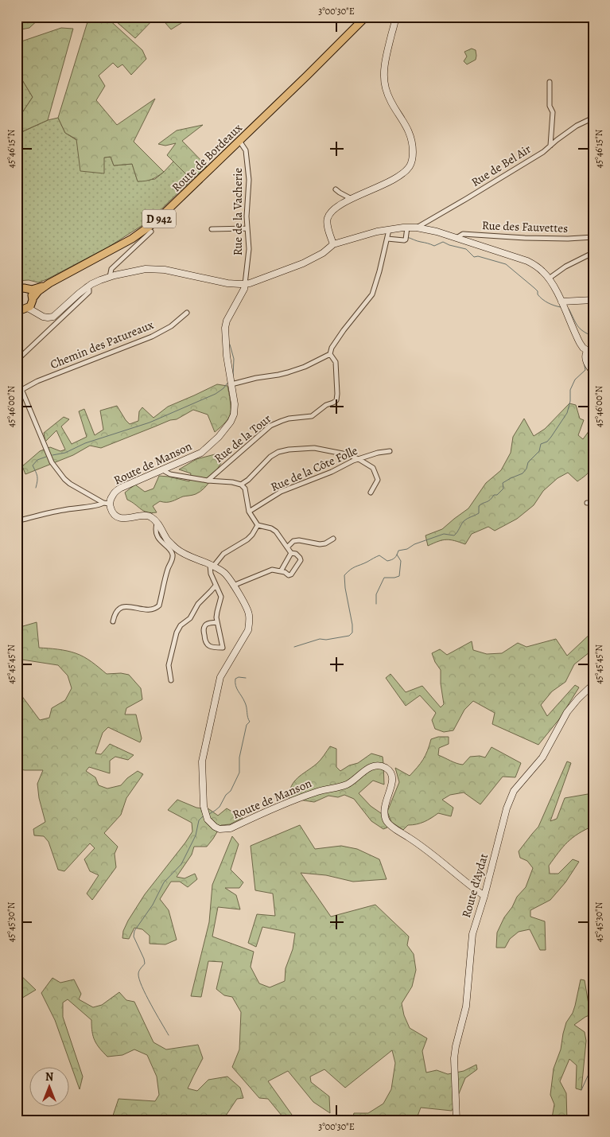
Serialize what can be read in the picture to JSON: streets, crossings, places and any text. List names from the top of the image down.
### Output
{
  "streets": {
    "main road": [
      "Route de Bordeaux",
      "D 942",
      "Route de Manson",
      "Route d'Aydat"
    ],
    "street": [
      "Rue de Bel Air",
      "Rue de la Vacherie",
      "Rue des Fauvettes",
      "Chemin des Patureaux",
      "Rue de la Tour",
      "Rue de la Côte Folle"
    ]
  },
  "crossings": [
    ["Route de Bordeaux", "Rue de la Vacherie"],
    ["Rue de la Vacherie", "Route de Manson"],
    ["Route de Manson", "Route d'Aydat"]
  ],
  "north": "top",
  "coordinates": [
    "3°00'30\"E",
    "45°46'15\"N",
    "45°46'00\"N",
    "45°45'45\"N",
    "45°45'30\"N"
  ]
}
